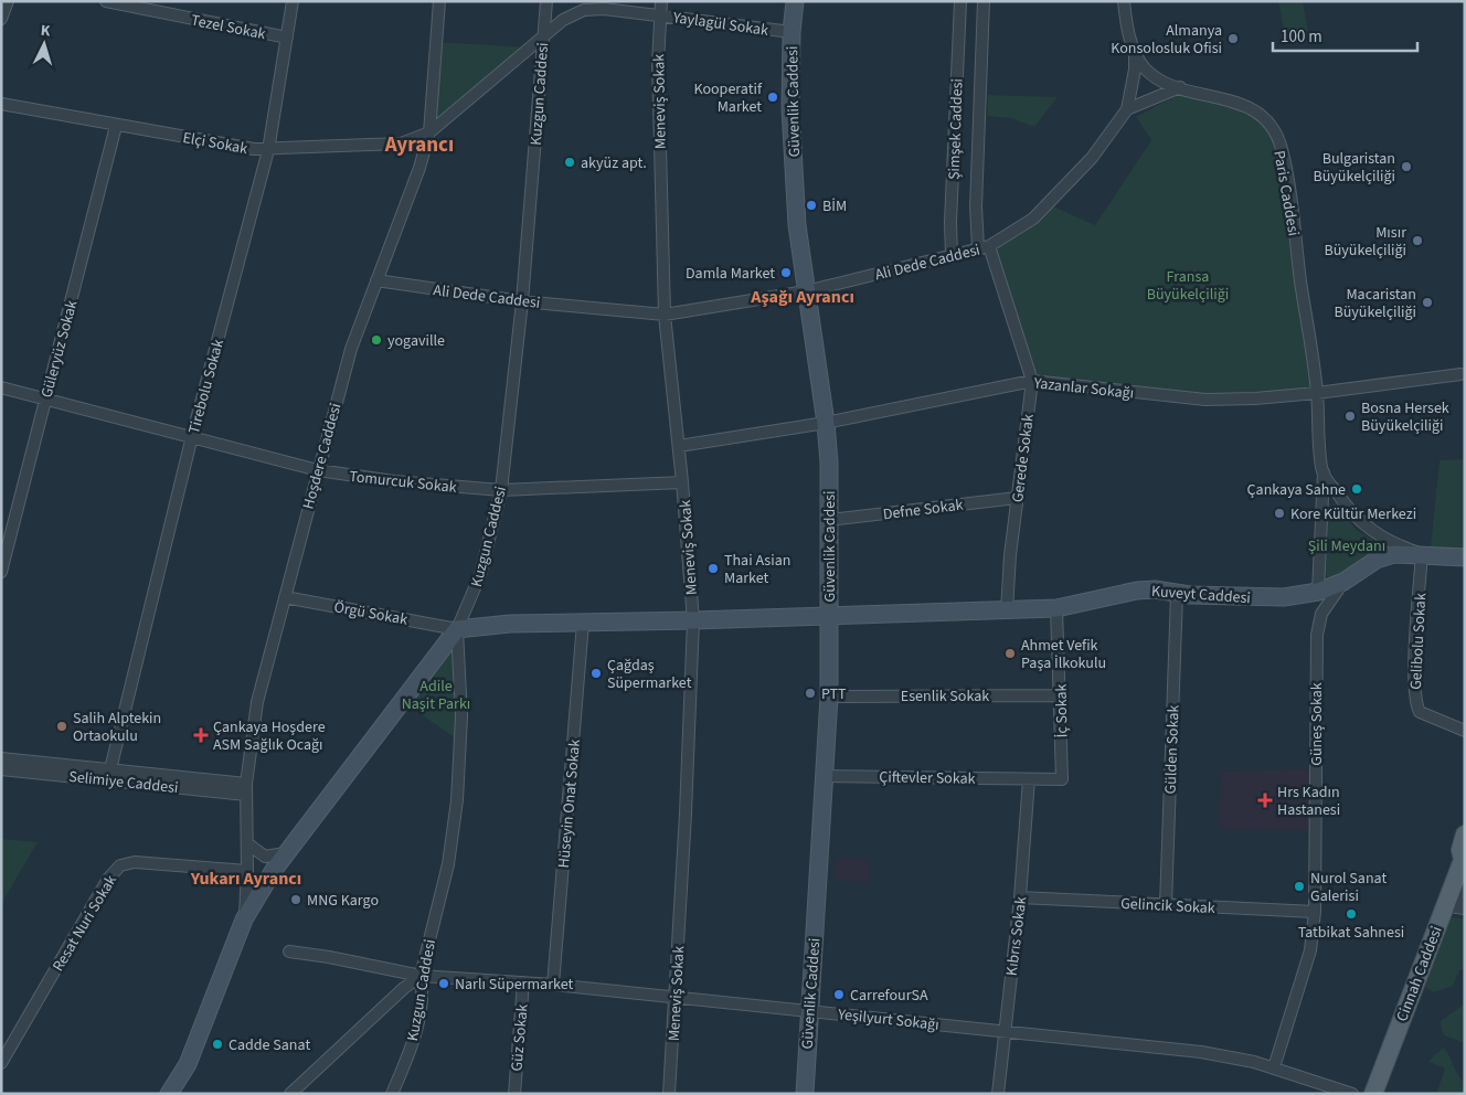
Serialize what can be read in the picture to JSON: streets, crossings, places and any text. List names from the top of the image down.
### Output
{
  "streets": {
    "main road": ["Güvenlik Caddesi", "Kuveyt Caddesi", "Cinnah Caddesi"],
    "street": [
      "Yaylagül Sokak",
      "Tezel Sokak",
      "Kuzgun Caddesi",
      "Meneviş Sokak",
      "Şimşek Caddesi",
      "Elçi Sokak",
      "Paris Caddesi",
      "Ali Dede Caddesi",
      "Güleryüz Sokak",
      "Tirebolu Sokak",
      "Yazanlar Sokağı",
      "Hoşdere Caddesi",
      "Gerede Sokak",
      "Tomurcuk Sokak",
      "Defne Sokak",
      "Örgü Sokak",
      "Gelibolu Sokak",
      "Esenlik Sokak",
      "İç Sokak",
      "Güneş Sokak",
      "Gülden Sokak",
      "Çiftevler Sokak",
      "Selimiye Caddesi",
      "Hüseyin Onat Sokak",
      "Gelincik Sokak",
      "Resat Nuri Sokak",
      "Kıbrıs Sokak",
      "Yeşilyurt Sokağı",
      "Güz Sokak"
    ]
  },
  "crossings": [
    ["Yaylagül Sokak", "Kuzgun Caddesi"],
    ["Yaylagül Sokak", "Meneviş Sokak"],
    ["Yaylagül Sokak", "Güvenlik Caddesi"],
    ["Yaylagül Sokak", "Elçi Sokak"],
    ["Yaylagül Sokak", "Hoşdere Caddesi"],
    ["Tezel Sokak", "Tirebolu Sokak"],
    ["Kuzgun Caddesi", "Ali Dede Caddesi"],
    ["Kuzgun Caddesi", "Tomurcuk Sokak"],
    ["Kuzgun Caddesi", "Kuveyt Caddesi"],
    ["Kuzgun Caddesi", "Örgü Sokak"],
    ["Kuzgun Caddesi", "Yeşilyurt Sokağı"],
    ["Meneviş Sokak", "Ali Dede Caddesi"],
    ["Meneviş Sokak", "Yazanlar Sokağı"],
    ["Meneviş Sokak", "Tomurcuk Sokak"],
    ["Meneviş Sokak", "Kuveyt Caddesi"],
    ["Meneviş Sokak", "Yeşilyurt Sokağı"],
    ["Güvenlik Caddesi", "Ali Dede Caddesi"],
    ["Güvenlik Caddesi", "Yazanlar Sokağı"],
    ["Güvenlik Caddesi", "Defne Sokak"],
    ["Güvenlik Caddesi", "Kuveyt Caddesi"],
    ["Güvenlik Caddesi", "Esenlik Sokak"],
    ["Güvenlik Caddesi", "Çiftevler Sokak"],
    ["Güvenlik Caddesi", "Yeşilyurt Sokağı"],
    ["Şimşek Caddesi", "Ali Dede Caddesi"],
    ["Şimşek Caddesi", "Gerede Sokak"],
    ["Elçi Sokak", "Güleryüz Sokak"],
    ["Elçi Sokak", "Tirebolu Sokak"],
    ["Elçi Sokak", "Hoşdere Caddesi"],
    ["Paris Caddesi", "Yazanlar Sokağı"],
    ["Paris Caddesi", "Kuveyt Caddesi"],
    ["Paris Caddesi", "Gelibolu Sokak"],
    ["Ali Dede Caddesi", "Hoşdere Caddesi"],
    ["Ali Dede Caddesi", "Gerede Sokak"],
    ["Güleryüz Sokak", "Tomurcuk Sokak"],
    ["Tirebolu Sokak", "Tomurcuk Sokak"],
    ["Tirebolu Sokak", "Selimiye Caddesi"],
    ["Yazanlar Sokağı", "Gerede Sokak"],
    ["Hoşdere Caddesi", "Tomurcuk Sokak"],
    ["Hoşdere Caddesi", "Örgü Sokak"],
    ["Hoşdere Caddesi", "Selimiye Caddesi"],
    ["Hoşdere Caddesi", "Resat Nuri Sokak"],
    ["Gerede Sokak", "Defne Sokak"],
    ["Gerede Sokak", "Kuveyt Caddesi"],
    ["Kuveyt Caddesi", "Örgü Sokak"],
    ["Kuveyt Caddesi", "Gelibolu Sokak"],
    ["Kuveyt Caddesi", "İç Sokak"],
    ["Kuveyt Caddesi", "Güneş Sokak"],
    ["Kuveyt Caddesi", "Gülden Sokak"],
    ["Kuveyt Caddesi", "Hüseyin Onat Sokak"],
    ["Esenlik Sokak", "İç Sokak"],
    ["İç Sokak", "Çiftevler Sokak"],
    ["İç Sokak", "Kıbrıs Sokak"],
    ["Güneş Sokak", "Gelincik Sokak"],
    ["Güneş Sokak", "Yeşilyurt Sokağı"],
    ["Gülden Sokak", "Gelincik Sokak"],
    ["Çiftevler Sokak", "Kıbrıs Sokak"],
    ["Hüseyin Onat Sokak", "Yeşilyurt Sokağı"],
    ["Gelincik Sokak", "Kıbrıs Sokak"],
    ["Kıbrıs Sokak", "Yeşilyurt Sokağı"],
    ["Yeşilyurt Sokağı", "Güz Sokak"]
  ],
  "districts": ["Ayrancı", "Aşağı Ayrancı", "Yukarı Ayrancı"],
  "parks": ["Fransa Büyükelçiliği", "Şili Meydanı", "Adile Naşit Parkı"],
  "places": {
    "other": [
      "Almanya Konsolosluk Ofisi",
      "Kooperatif Market",
      "akyüz apt.",
      "Bulgaristan Büyükelçiliği",
      "BİM",
      "Mısır Büyükelçiliği",
      "Damla Market",
      "Macaristan Büyükelçiliği",
      "yogaville",
      "Bosna Hersek Büyükelçiliği",
      "Çankaya Sahne",
      "Kore Kültür Merkezi",
      "Thai Asian Market",
      "Ahmet Vefik Paşa İlkokulu",
      "Çağdaş Süpermarket",
      "PTT",
      "Salih Alptekin Ortaokulu",
      "Nurol Sanat Galerisi",
      "MNG Kargo",
      "Tatbikat Sahnesi",
      "Narlı Süpermarket",
      "CarrefourSA",
      "Cadde Sanat"
    ],
    "health": ["Çankaya Hoşdere ASM Sağlık Ocağı", "Hrs Kadın Hastanesi"]
  },
  "scale_bar": "100 m",
  "north": "top"
}
